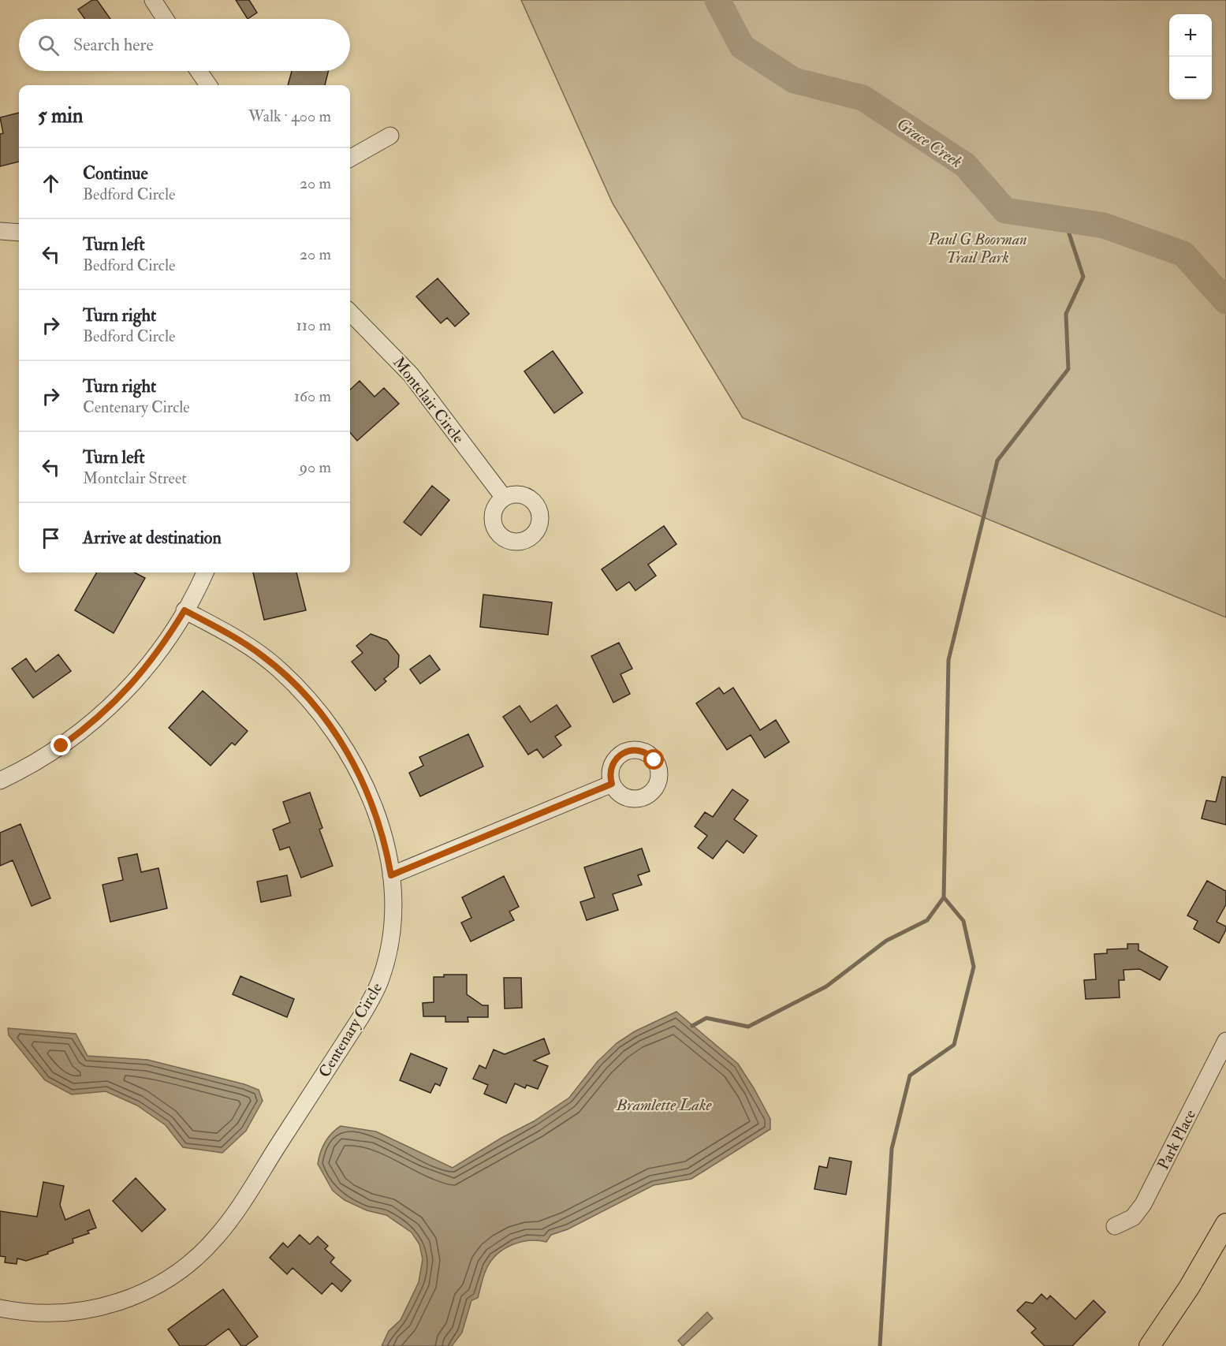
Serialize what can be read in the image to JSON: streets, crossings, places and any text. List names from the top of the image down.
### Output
{
  "streets": {
    "street": ["Montclair Circle", "Centenary Circle", "Park Place"]
  },
  "water": ["Grace Creek", "Bramlette Lake"],
  "parks": ["Paul G Boorman Trail Park"],
  "page": {
    "map_buttons": ["+", "−"],
    "search": "Search here",
    "heading": ["5 min", "Walk · 400 m"],
    "list": [
      ["Continue", "Bedford Circle", "20 m"],
      ["Turn left", "Bedford Circle", "20 m"],
      ["Turn right", "Bedford Circle", "110 m"],
      ["Turn right", "Centenary Circle", "160 m"],
      ["Turn left", "Montclair Street", "90 m"],
      "Arrive at destination"
    ]
  }
}
